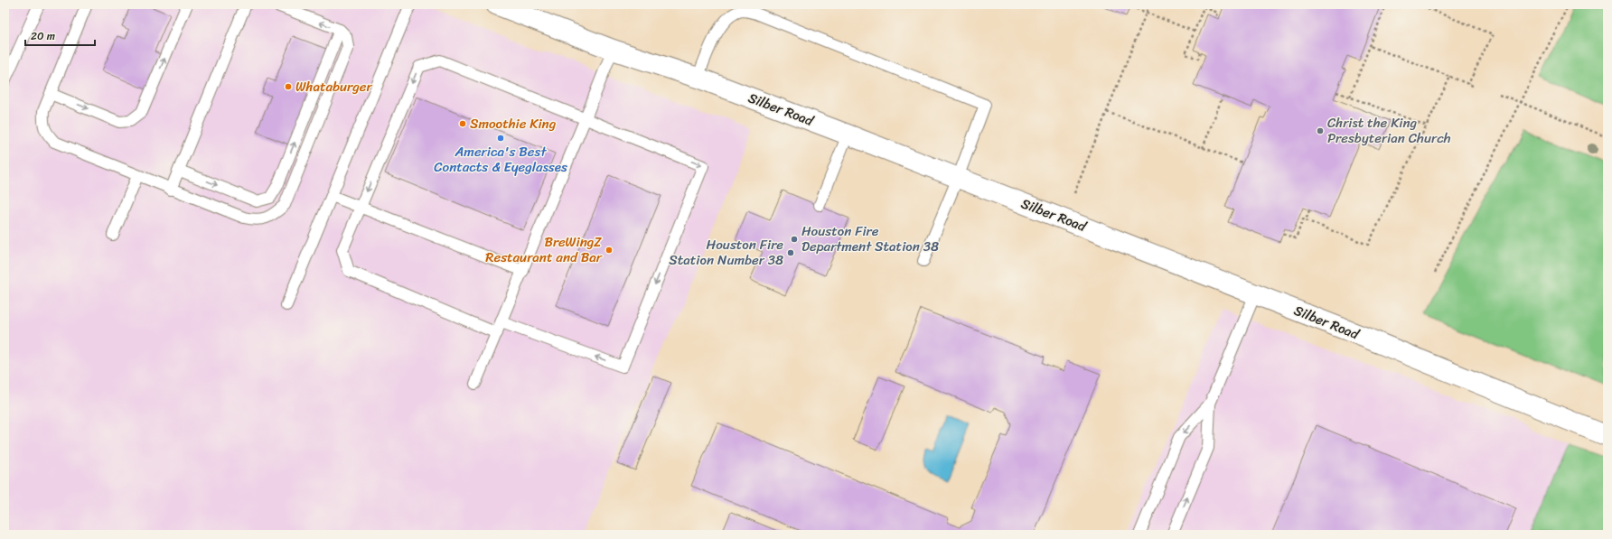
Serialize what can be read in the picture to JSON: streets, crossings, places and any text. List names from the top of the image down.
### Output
{
  "streets": {
    "street": ["Silber Road"]
  },
  "places": [
    "Whataburger",
    "Smoothie King",
    "Christ the King Presbyterian Church",
    "America's Best Contacts & Eyeglasses",
    "Houston Fire Department Station 38",
    "BreWingZ Restaurant and Bar",
    "Houston Fire Station Number 38"
  ],
  "scale_bar": "20 m"
}
